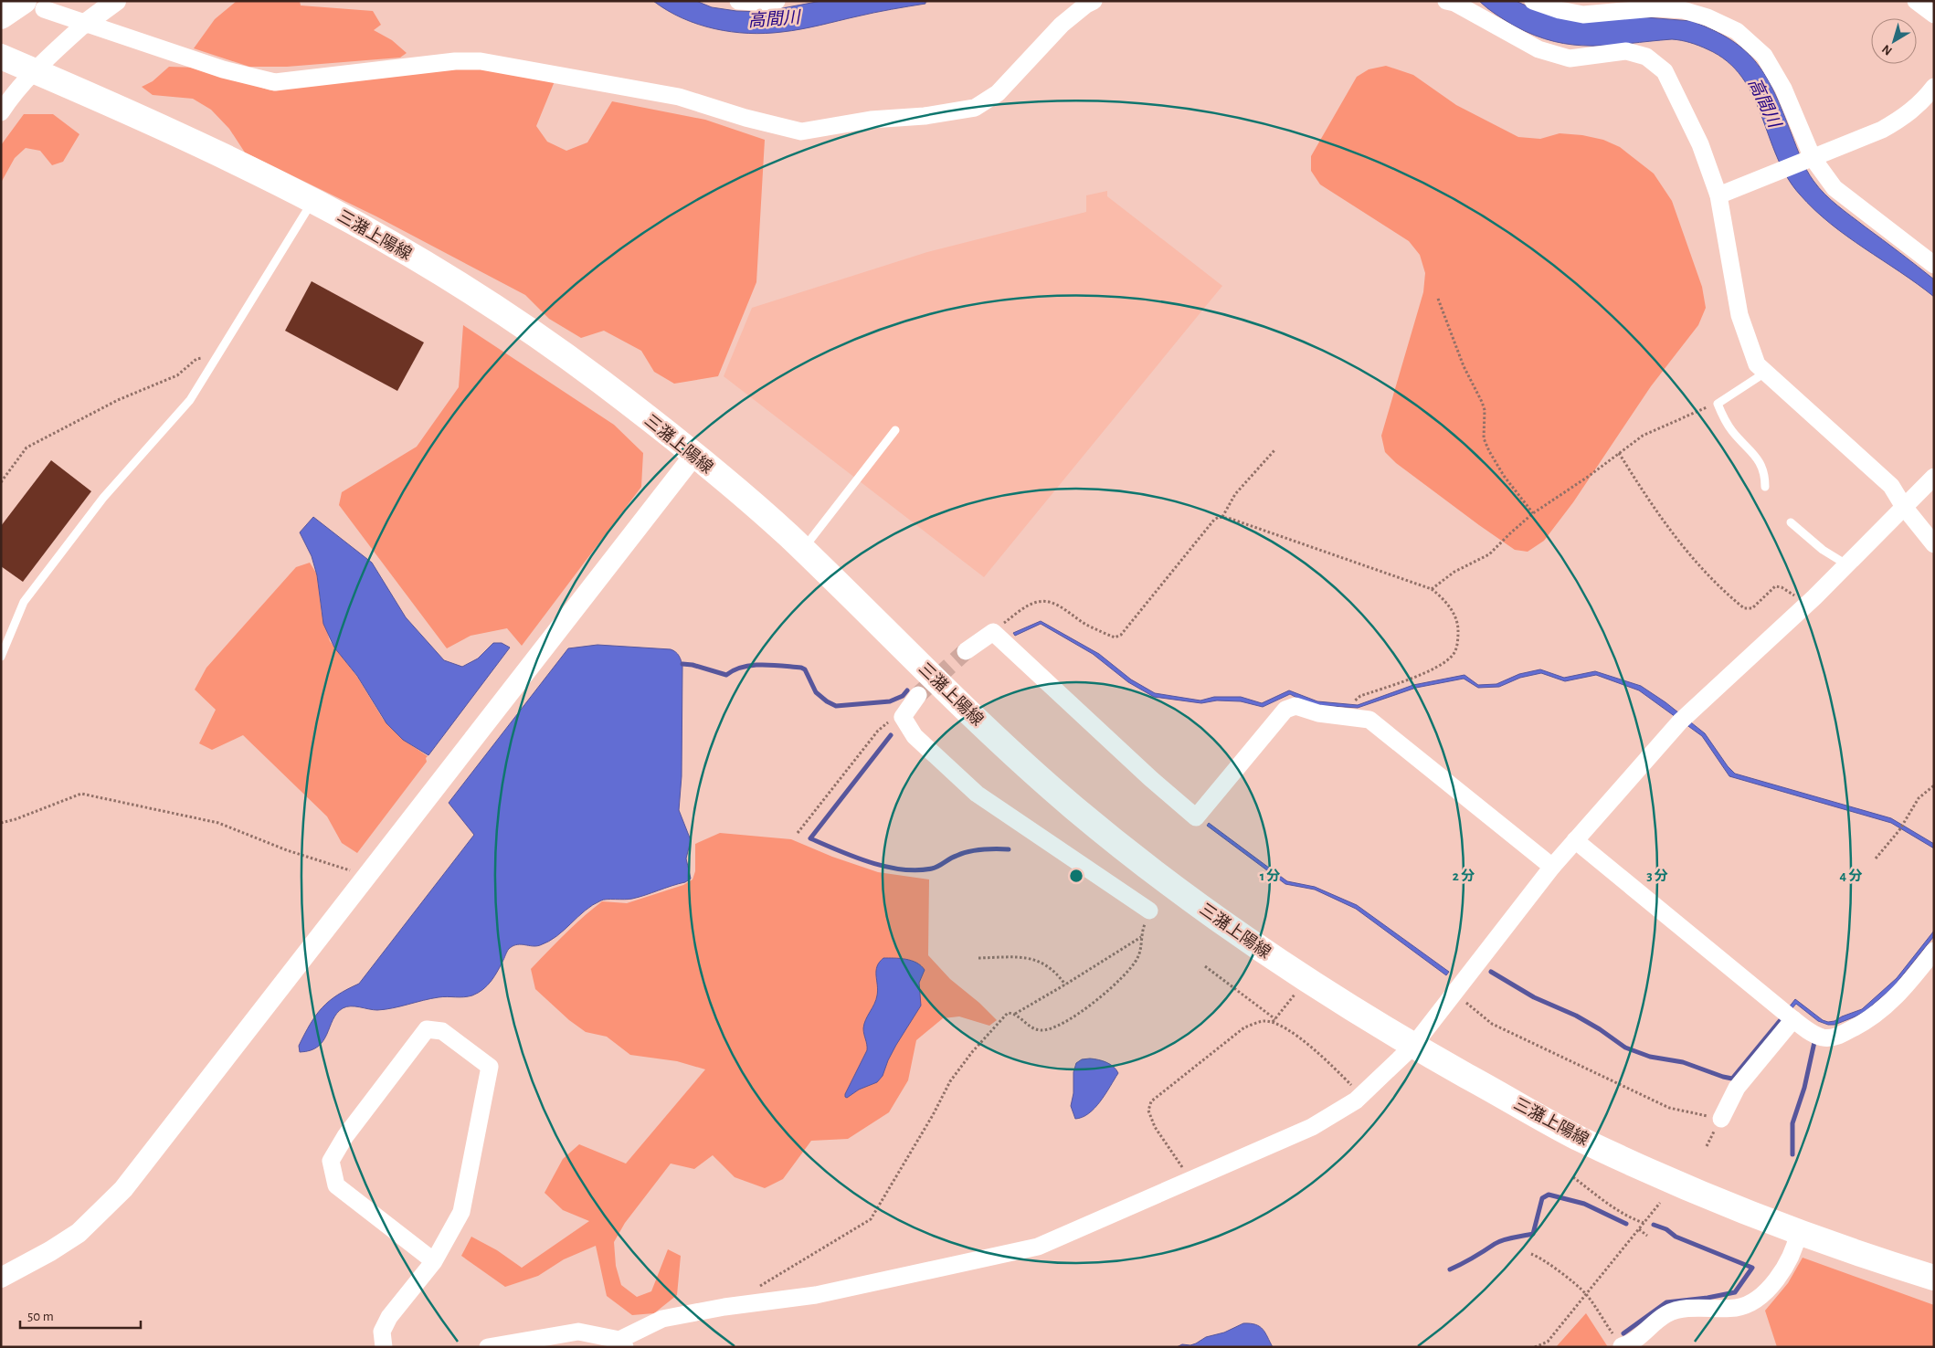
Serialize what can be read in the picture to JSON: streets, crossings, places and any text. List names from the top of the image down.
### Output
{
  "streets": {
    "main road": ["三潴上陽線"]
  },
  "water": ["高間川"],
  "scale_bar": "50 m",
  "north": "bottom left",
  "rings": [
    "1 分",
    "2 分",
    "3 分",
    "4 分"
  ]
}
